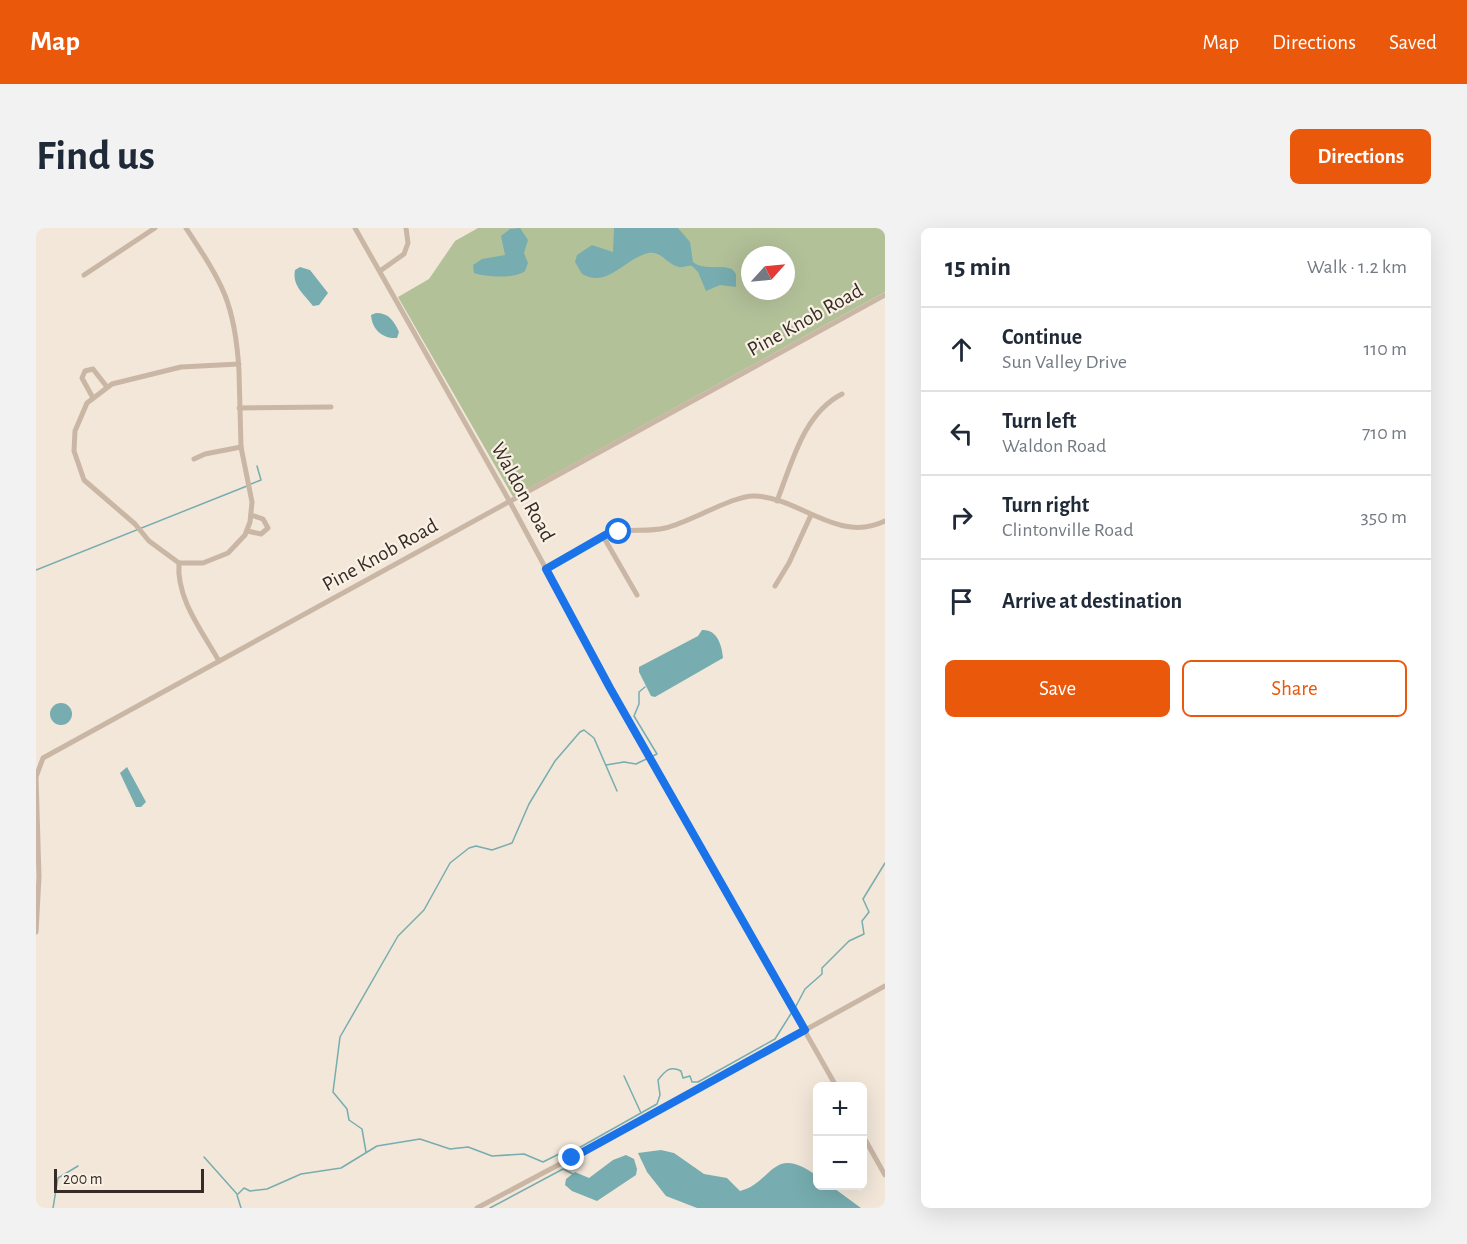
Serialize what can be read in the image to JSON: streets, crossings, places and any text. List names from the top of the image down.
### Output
{
  "streets": {
    "street": ["Pine Knob Road", "Waldon Road"]
  },
  "crossings": [
    ["Pine Knob Road", "Waldon Road"]
  ],
  "scale_bar": "200 m",
  "north": "top right",
  "page": {
    "header": "Map",
    "nav": ["Map", "Directions", "Saved"],
    "buttons": [
      "Directions",
      ["Save", "Share"]
    ],
    "title": "Find us",
    "heading": ["15 min", "Walk · 1.2 km"],
    "list": [
      ["Continue", "Sun Valley Drive", "110 m"],
      ["Turn left", "Waldon Road", "710 m"],
      ["Turn right", "Clintonville Road", "350 m"],
      "Arrive at destination"
    ],
    "map_buttons": ["+", "−"],
    "scale": "200 m"
  }
}
